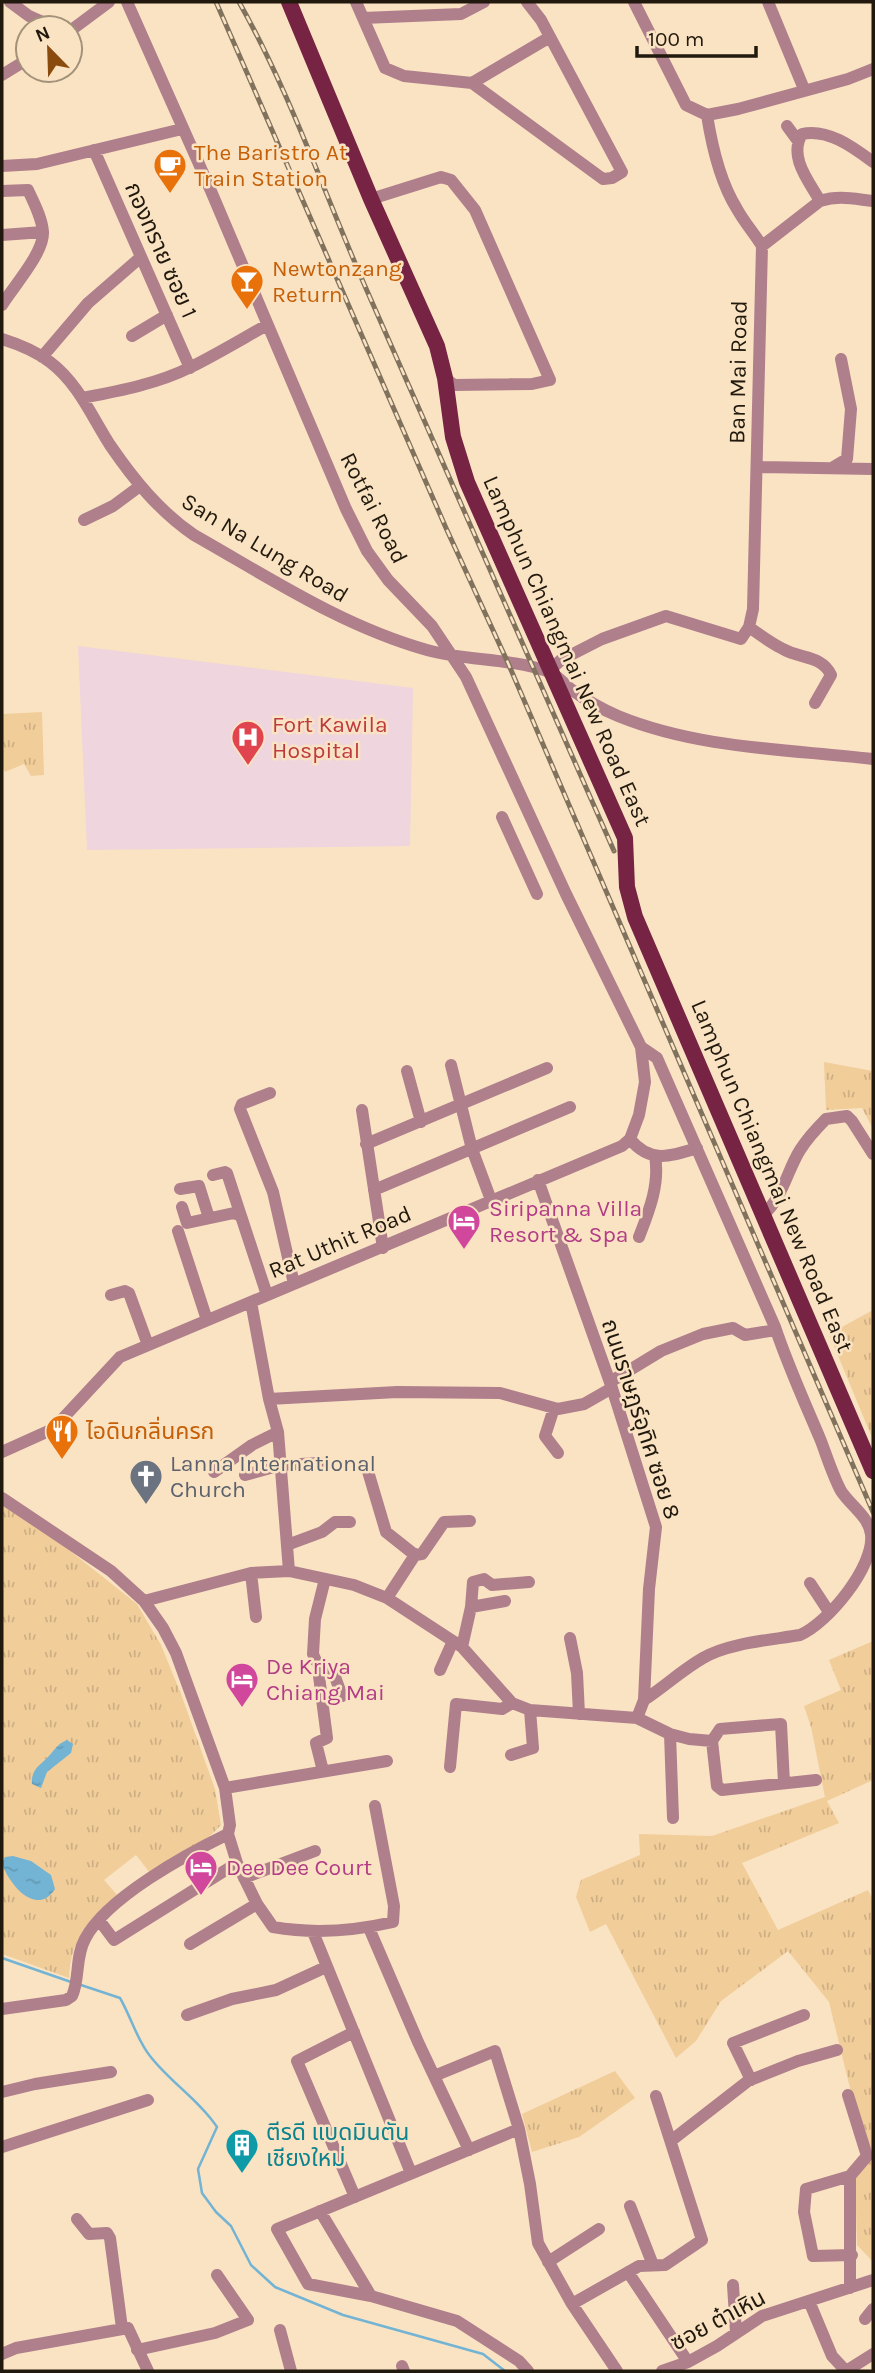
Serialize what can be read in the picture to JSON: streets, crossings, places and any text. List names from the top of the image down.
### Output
{
  "streets": {
    "main road": ["Lamphun Chiangmai New Road East"],
    "street": [
      "กองทราย ซอย 1",
      "Ban Mai Road",
      "Rotfai Road",
      "San Na Lung Road",
      "Rat Uthit Road",
      "ถนนราษฎร์อุทิศ ซอย 8",
      "ซอย ต๋าเหิน"
    ]
  },
  "crossings": [
    ["Ban Mai Road", "San Na Lung Road"],
    ["Ban Mai Road", "Lamphun Chiangmai New Road East"],
    ["Rotfai Road", "San Na Lung Road"],
    ["San Na Lung Road", "Lamphun Chiangmai New Road East"],
    ["Rat Uthit Road", "ถนนราษฎร์อุทิศ ซอย 8"]
  ],
  "places": {
    "cafe": ["The Baristro At Train Station"],
    "bar": ["Newtonzang Return"],
    "hospital": ["Fort Kawila Hospital"],
    "hotel": ["Siripanna Villa Resort & Spa", "De Kriya Chiang Mai", "Dee Dee Court"],
    "restaurant": ["ไอดินกลิ่นครก"],
    "church": ["Lanna International Church"],
    "building": ["ตีรดี แบดมินตัน เชียงใหม่"]
  },
  "scale_bar": "100 m",
  "north": "top left"
}
